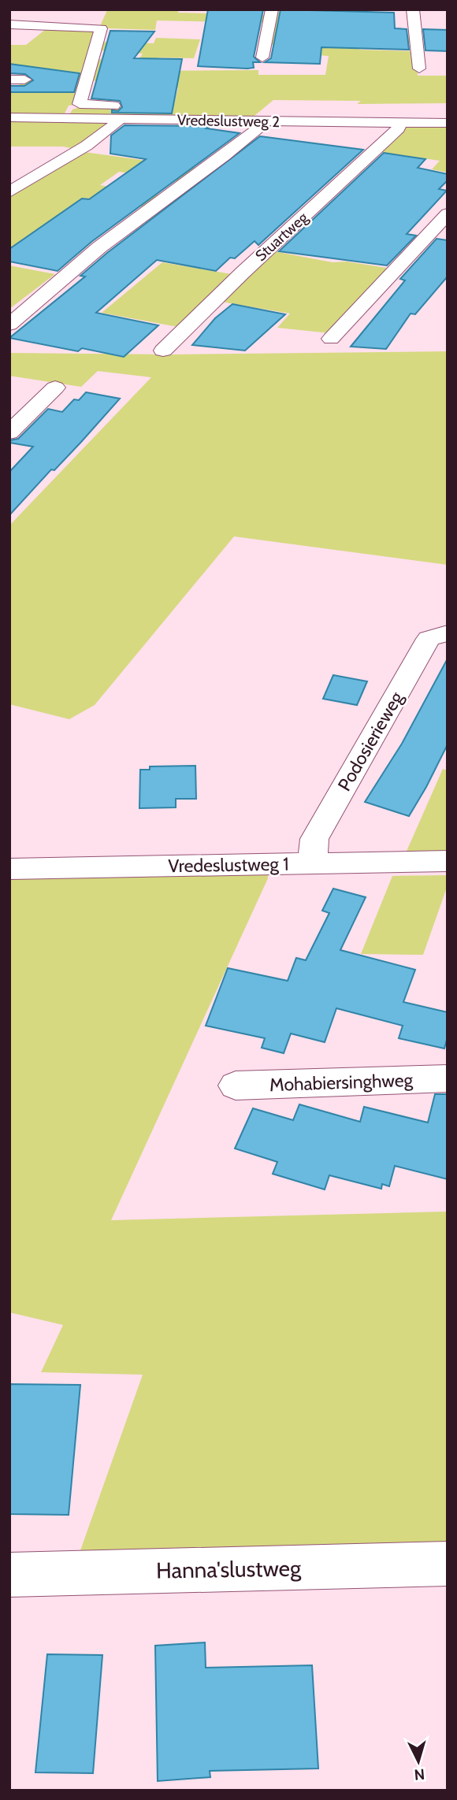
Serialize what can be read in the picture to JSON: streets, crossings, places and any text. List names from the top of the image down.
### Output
{
  "streets": {
    "street": [
      "Vredeslustweg 2",
      "Stuartweg",
      "Podosierieweg",
      "Vredeslustweg 1",
      "Mohabiersinghweg",
      "Hanna'slustweg"
    ]
  },
  "crossings": [
    ["Vredeslustweg 2", "Stuartweg"],
    ["Podosierieweg", "Vredeslustweg 1"]
  ],
  "north": "bottom"
}
